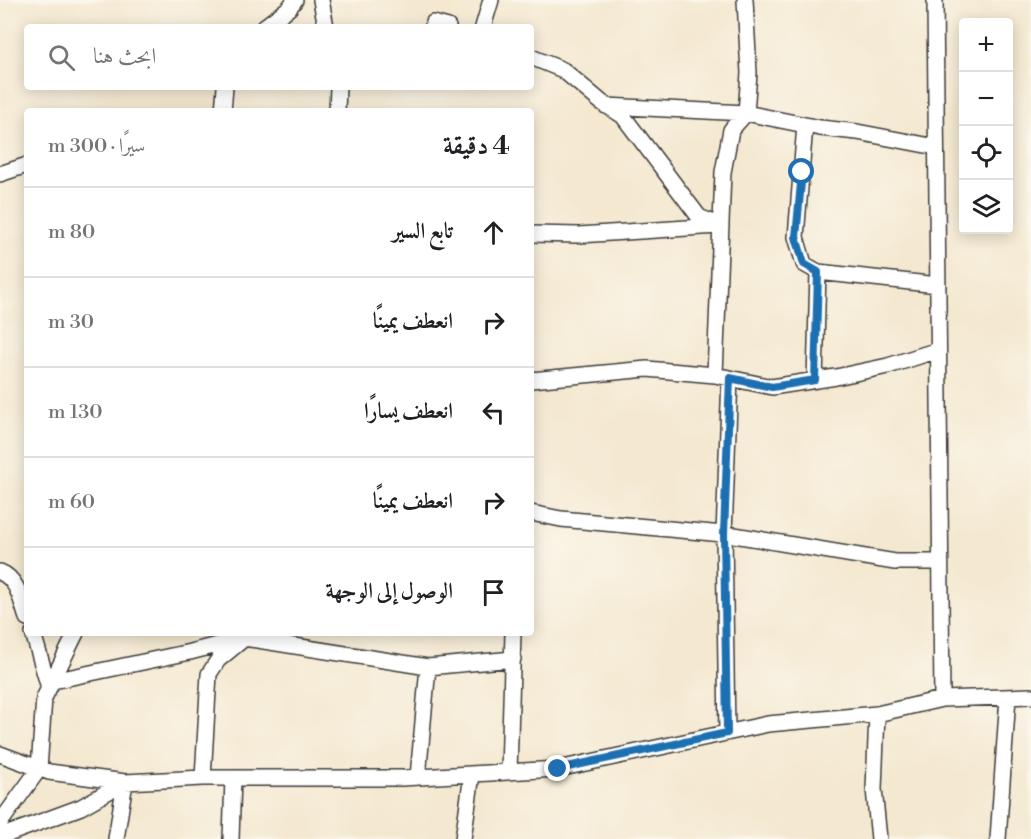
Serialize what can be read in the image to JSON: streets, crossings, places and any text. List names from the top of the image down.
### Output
{
  "page": {
    "map_buttons": ["+", "−"],
    "search": "ابحث هنا",
    "heading": ["4 دقيقة", "سيرًا · 300 m"],
    "list": [
      ["تابع السير", "80 m"],
      ["انعطف يمينًا", "30 m"],
      ["انعطف يسارًا", "130 m"],
      ["انعطف يمينًا", "60 m"],
      "الوصول إلى الوجهة"
    ]
  }
}
